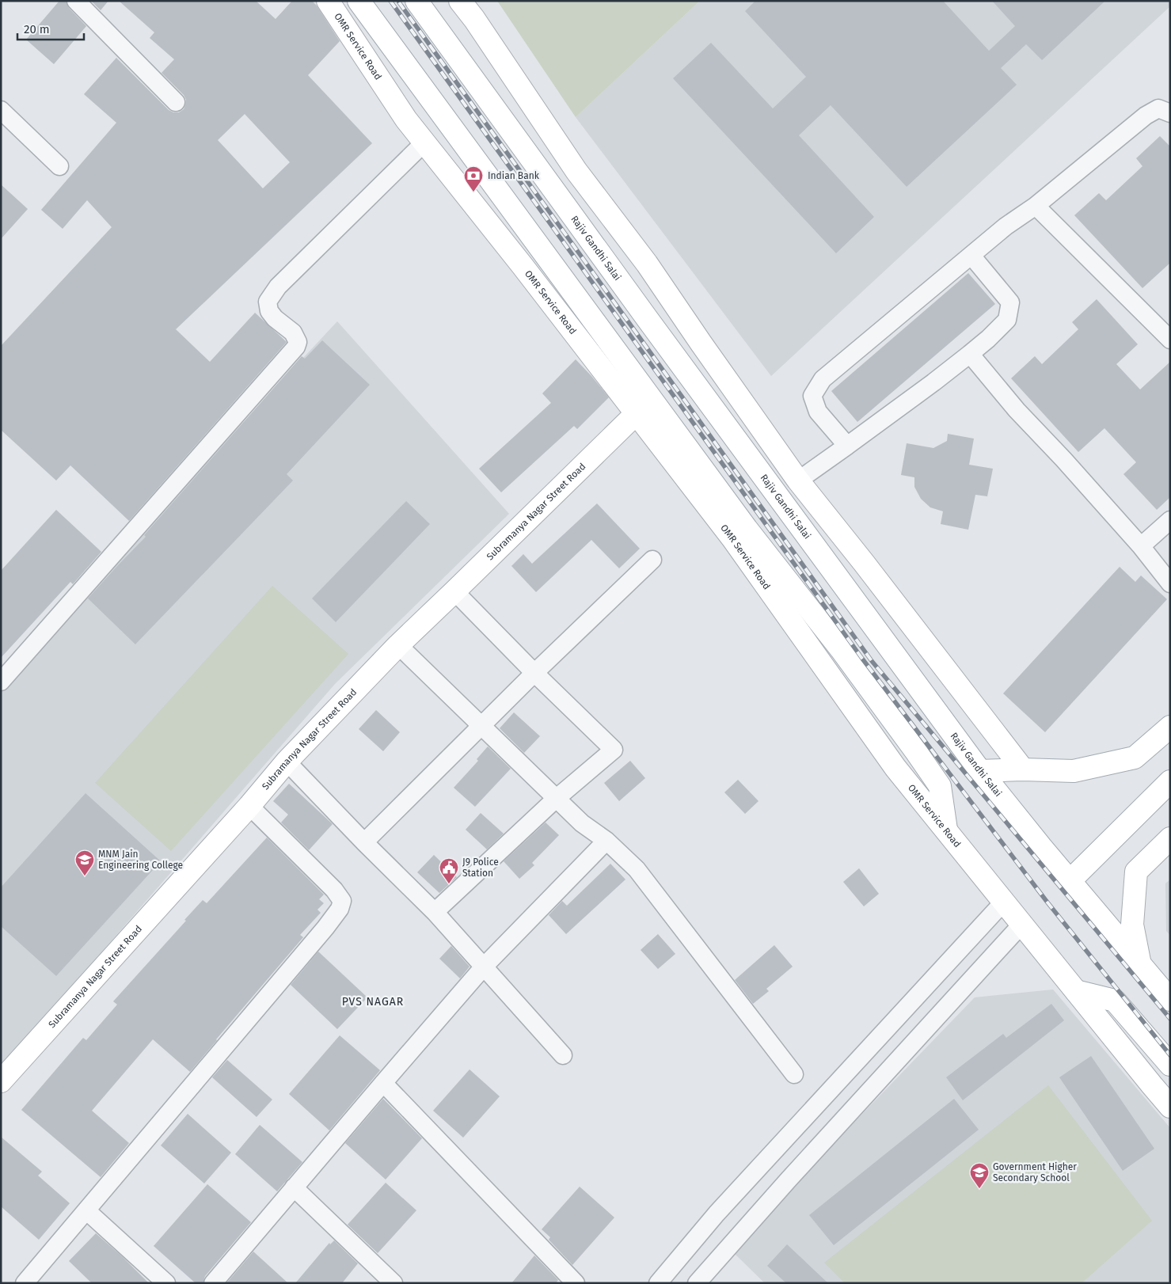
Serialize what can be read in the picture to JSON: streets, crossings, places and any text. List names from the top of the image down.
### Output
{
  "streets": {
    "street": ["OMR Service Road", "Rajiv Gandhi Salai", "Subramanya Nagar Street Road"]
  },
  "crossings": [
    ["OMR Service Road", "Subramanya Nagar Street Road"]
  ],
  "districts": ["PVS NAGAR"],
  "places": {
    "bank": ["Indian Bank"],
    "school or university": ["MNM Jain Engineering College", "Government Higher Secondary School"],
    "public building": ["J9 Police Station"]
  },
  "scale_bar": "20 m"
}
